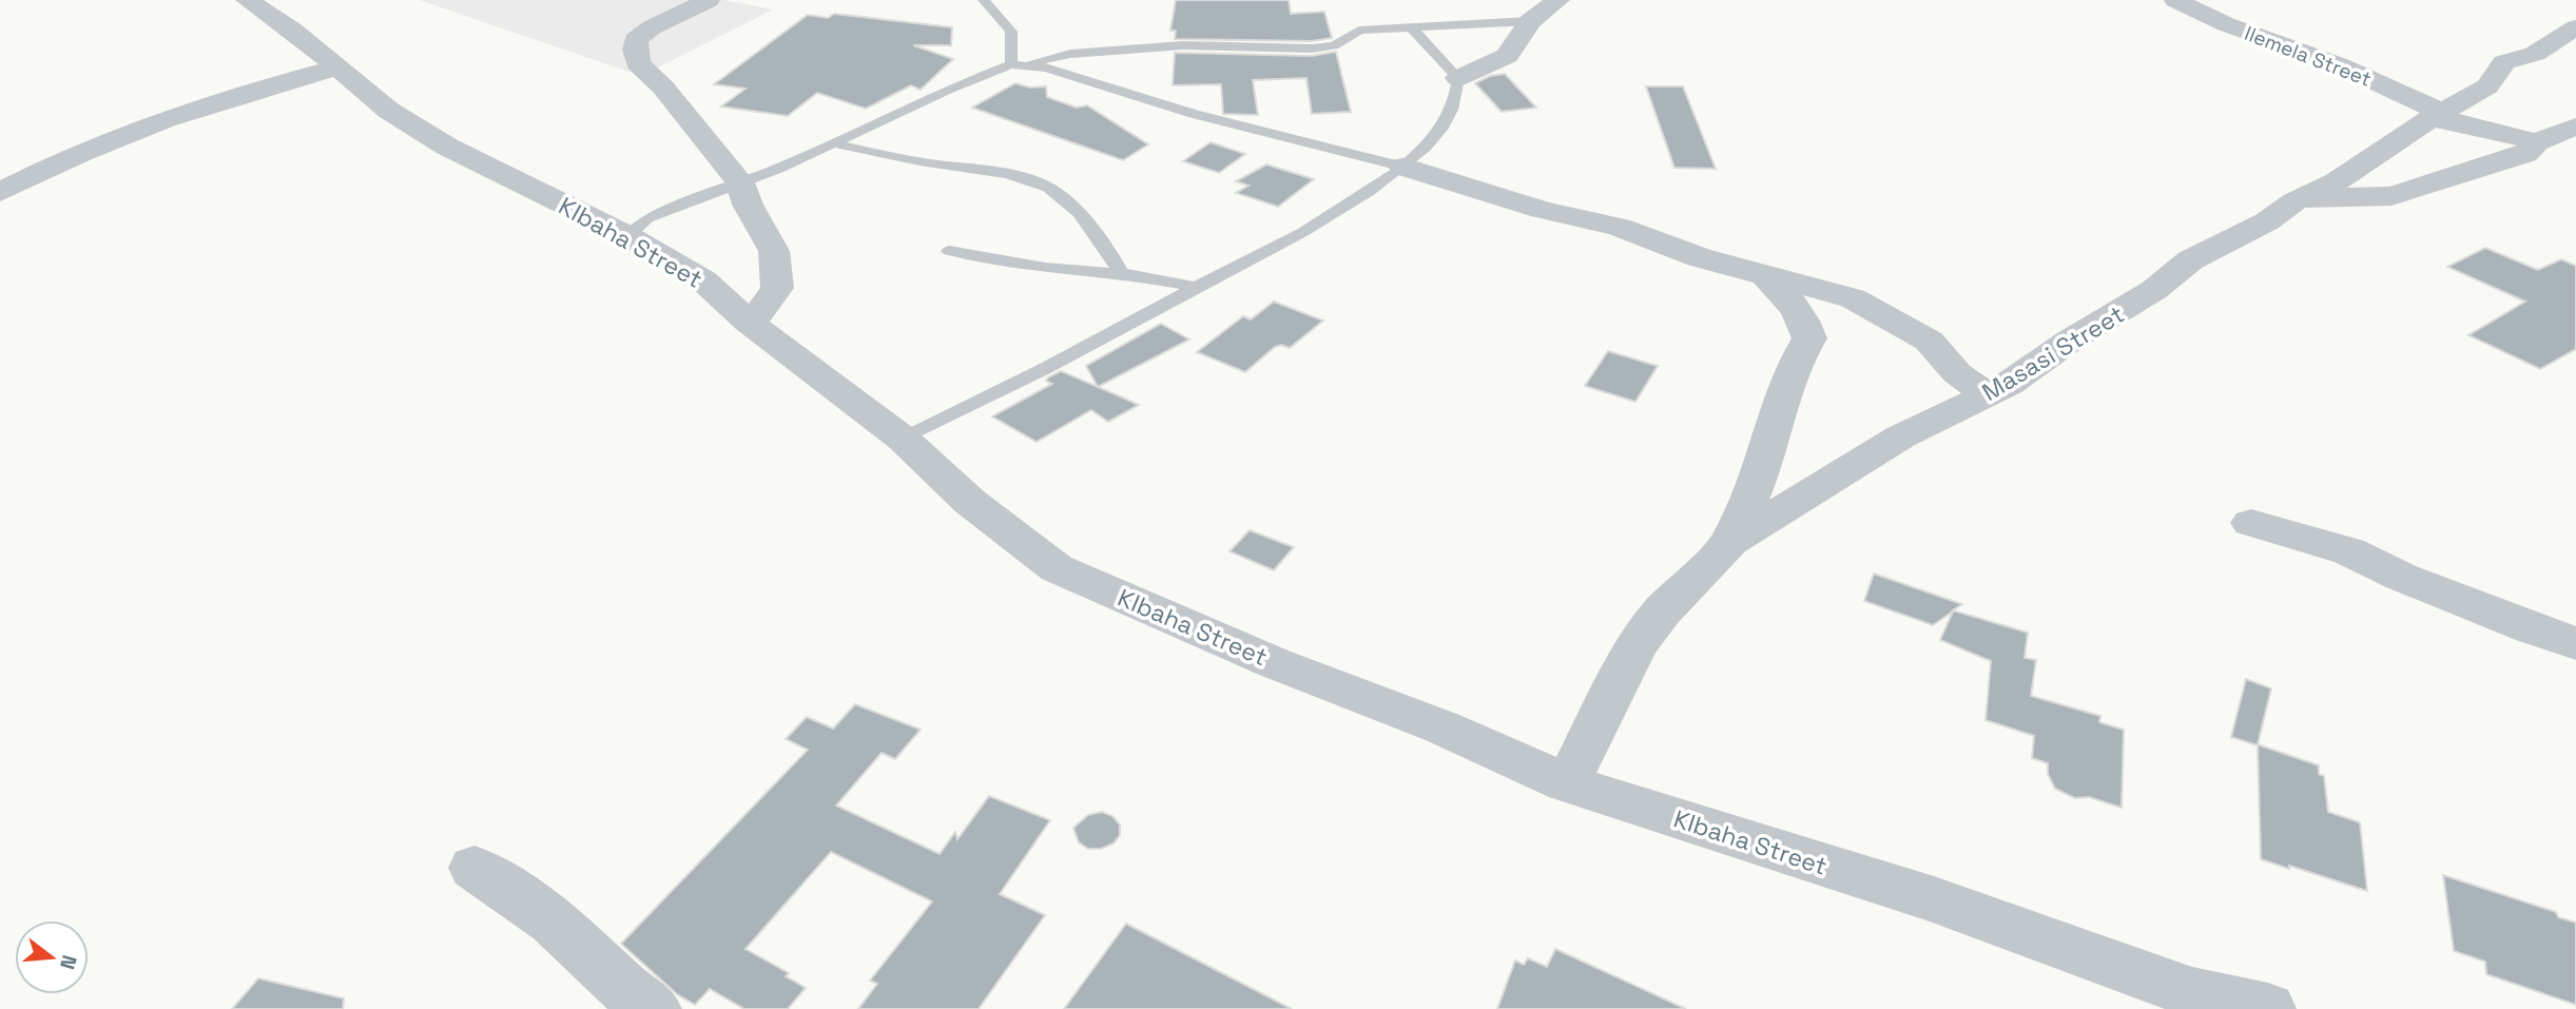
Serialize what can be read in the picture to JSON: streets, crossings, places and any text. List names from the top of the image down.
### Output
{
  "streets": {
    "street": ["Ilemela Street", "KIbaha Street", "Masasi Street"]
  },
  "crossings": [
    ["Ilemela Street", "Masasi Street"],
    ["KIbaha Street", "Masasi Street"]
  ],
  "north": "right"
}
